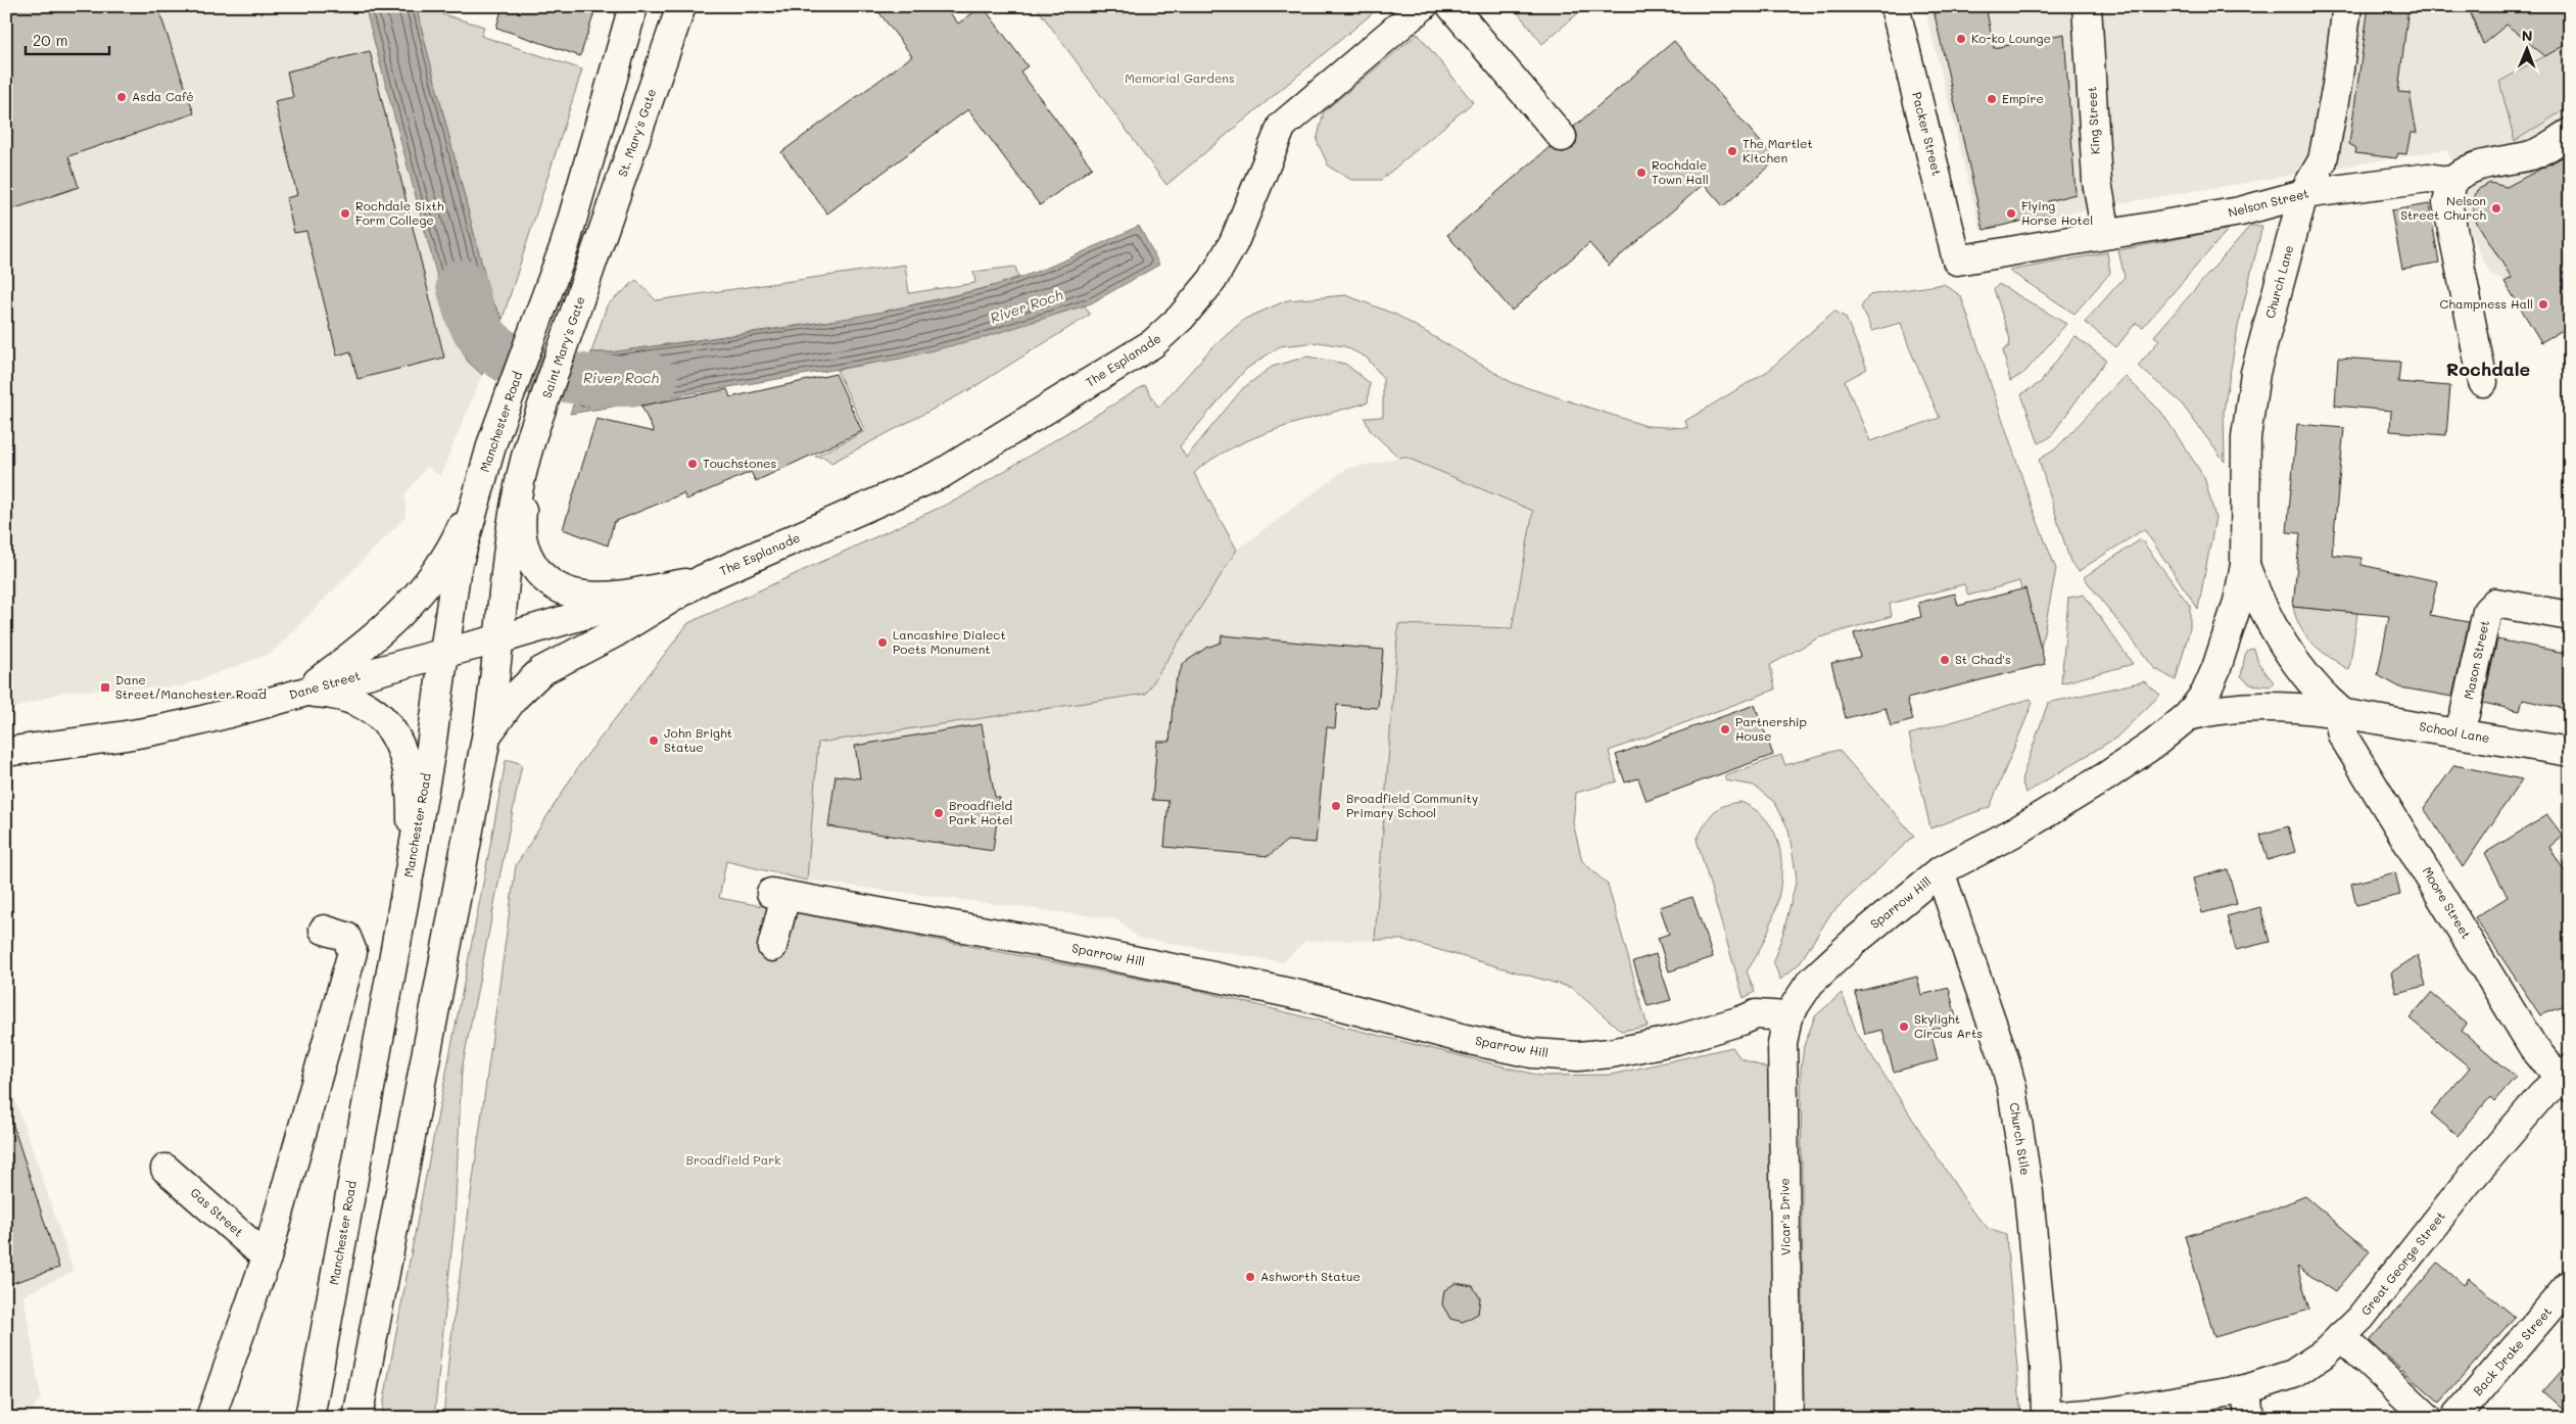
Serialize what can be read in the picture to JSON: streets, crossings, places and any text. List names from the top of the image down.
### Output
{
  "streets": {
    "main road": [
      "King Street",
      "St. Mary's Gate",
      "Packer Street",
      "Nelson Street",
      "Church Lane",
      "Saint Mary's Gate",
      "The Esplanade",
      "Manchester Road",
      "Mason Street",
      "Dane Street",
      "School Lane",
      "Sparrow Hill",
      "Moore Street",
      "Church Stile",
      "Gas Street",
      "Vicar's Drive",
      "Great George Street",
      "Back Drake Street"
    ]
  },
  "crossings": [
    ["King Street", "Nelson Street"],
    ["St. Mary's Gate", "Saint Mary's Gate"],
    ["Packer Street", "Nelson Street"],
    ["Nelson Street", "Church Lane"],
    ["Church Lane", "School Lane"],
    ["Church Lane", "Sparrow Hill"],
    ["Church Lane", "Moore Street"],
    ["Saint Mary's Gate", "The Esplanade"],
    ["The Esplanade", "Dane Street"],
    ["Manchester Road", "Dane Street"],
    ["Mason Street", "School Lane"],
    ["School Lane", "Sparrow Hill"],
    ["School Lane", "Moore Street"],
    ["Sparrow Hill", "Church Stile"],
    ["Sparrow Hill", "Vicar's Drive"],
    ["Moore Street", "Great George Street"],
    ["Church Stile", "Great George Street"]
  ],
  "districts": ["Rochdale"],
  "water": ["River Roch"],
  "parks": ["Memorial Gardens", "Broadfield Park"],
  "places": {
    "other": [
      "Ko-ko Lounge",
      "Asda Café",
      "Empire",
      "The Martlet Kitchen",
      "Rochdale Town Hall",
      "Nelson Street Church",
      "Rochdale Sixth Form College",
      "Flying Horse Hotel",
      "Champness Hall",
      "Touchstones",
      "Lancashire Dialect Poets Monument",
      "St Chad's",
      "Partnership House",
      "John Bright Statue",
      "Broadfield Community Primary School",
      "Broadfield Park Hotel",
      "Skylight Circus Arts",
      "Ashworth Statue"
    ],
    "transit": ["Dane Street/Manchester Road"]
  },
  "scale_bar": "20 m",
  "north": "top"
}
